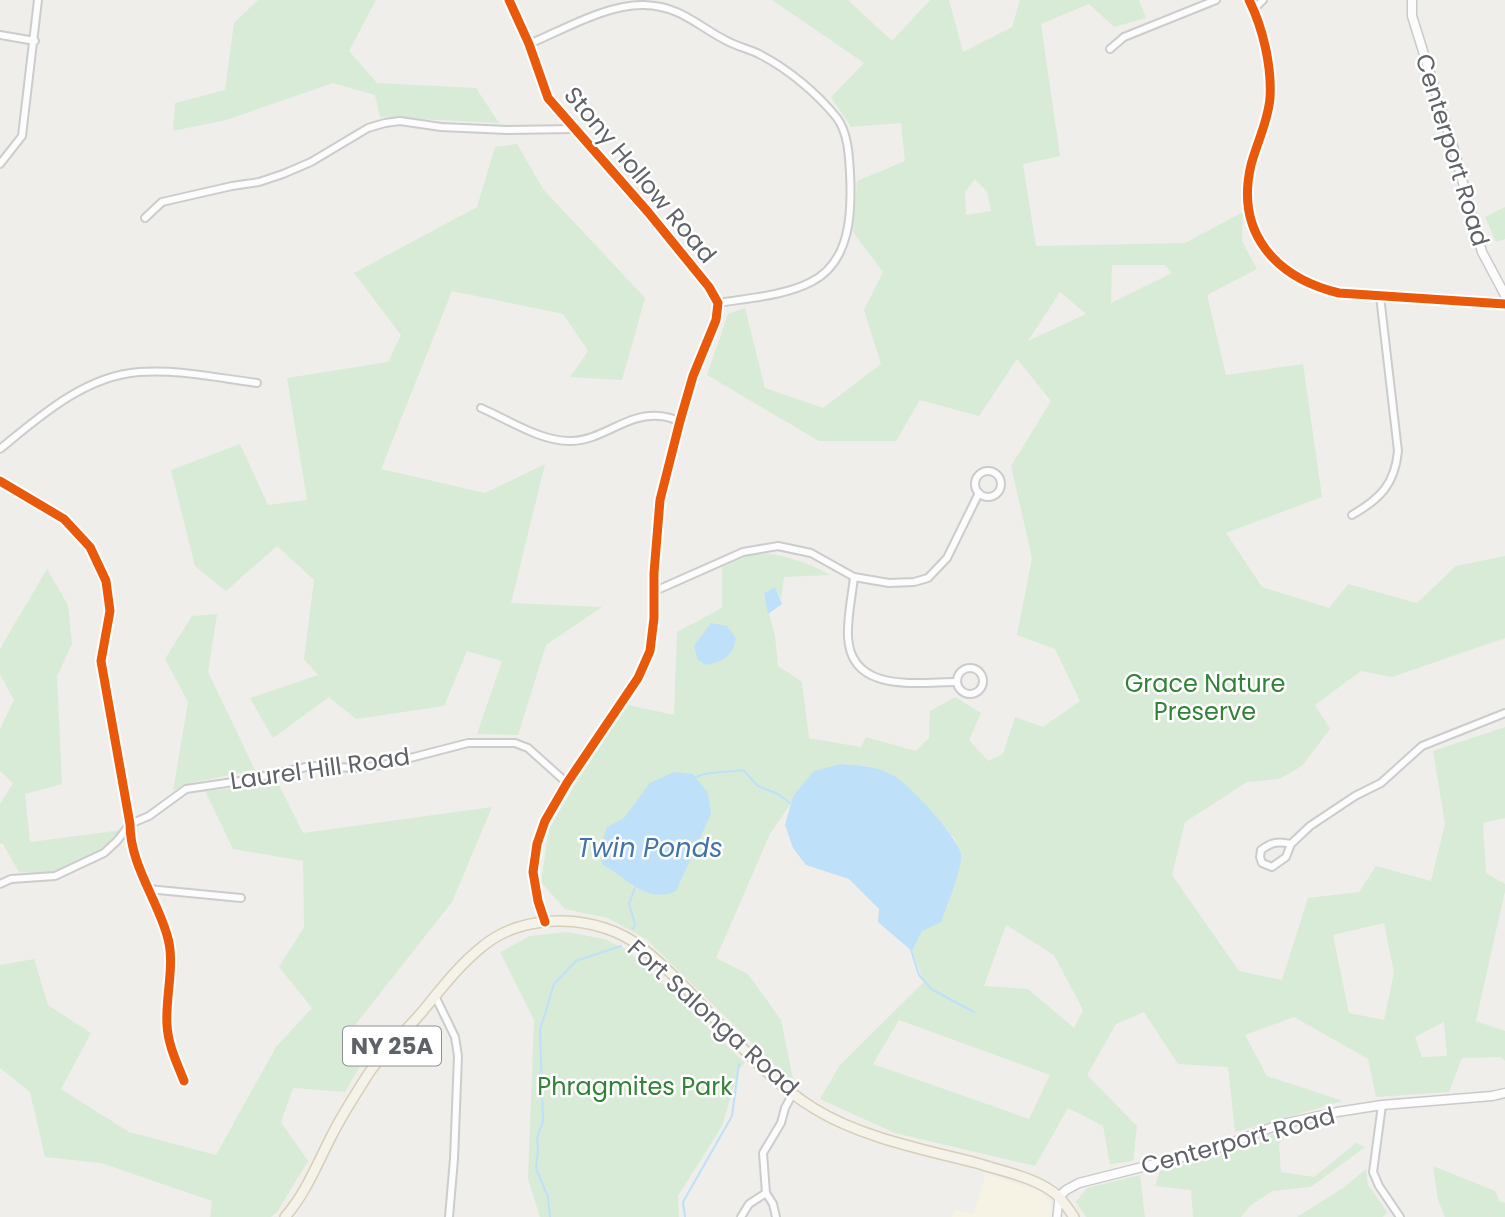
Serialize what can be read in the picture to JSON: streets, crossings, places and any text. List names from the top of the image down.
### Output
{
  "streets": {
    "main road": ["Centerport Road", "Fort Salonga Road", "NY 25A"],
    "street": ["Stony Hollow Road", "Laurel Hill Road"]
  },
  "crossings": [
    ["Centerport Road", "Fort Salonga Road"],
    ["Centerport Road", "NY 25A"],
    ["Fort Salonga Road", "NY 25A"]
  ],
  "water": ["Twin Ponds"],
  "parks": ["Grace Nature Preserve", "Phragmites Park"]
}
